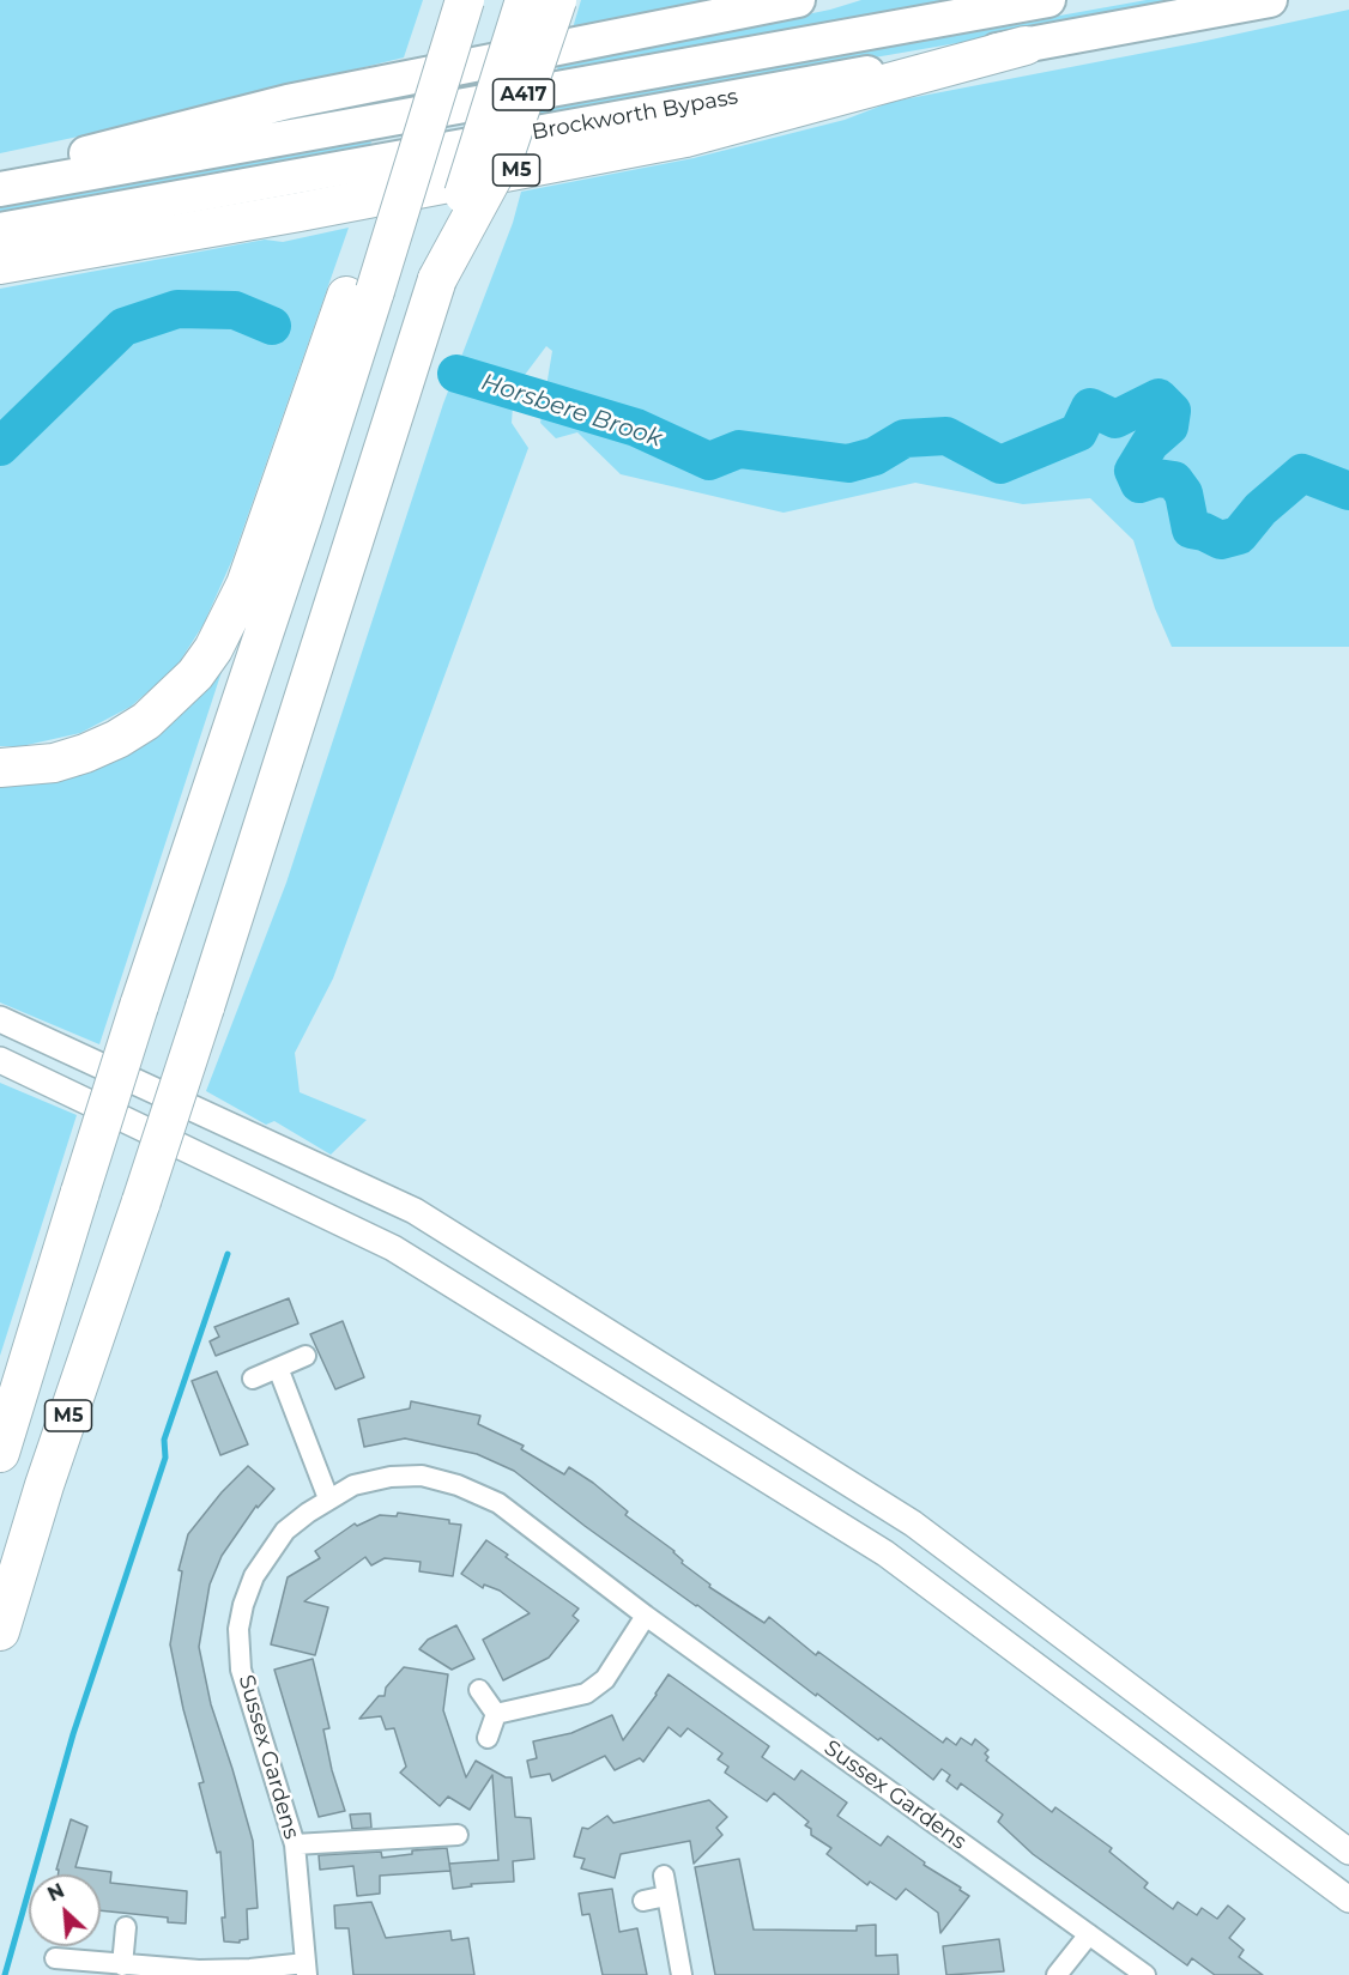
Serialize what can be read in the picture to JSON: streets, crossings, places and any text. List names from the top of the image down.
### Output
{
  "streets": {
    "highway": ["A417", "Brockworth Bypass", "M5"],
    "street": ["Sussex Gardens"]
  },
  "crossings": [
    ["Brockworth Bypass", "M5"]
  ],
  "water": ["Horsbere Brook"],
  "north": "top left"
}
